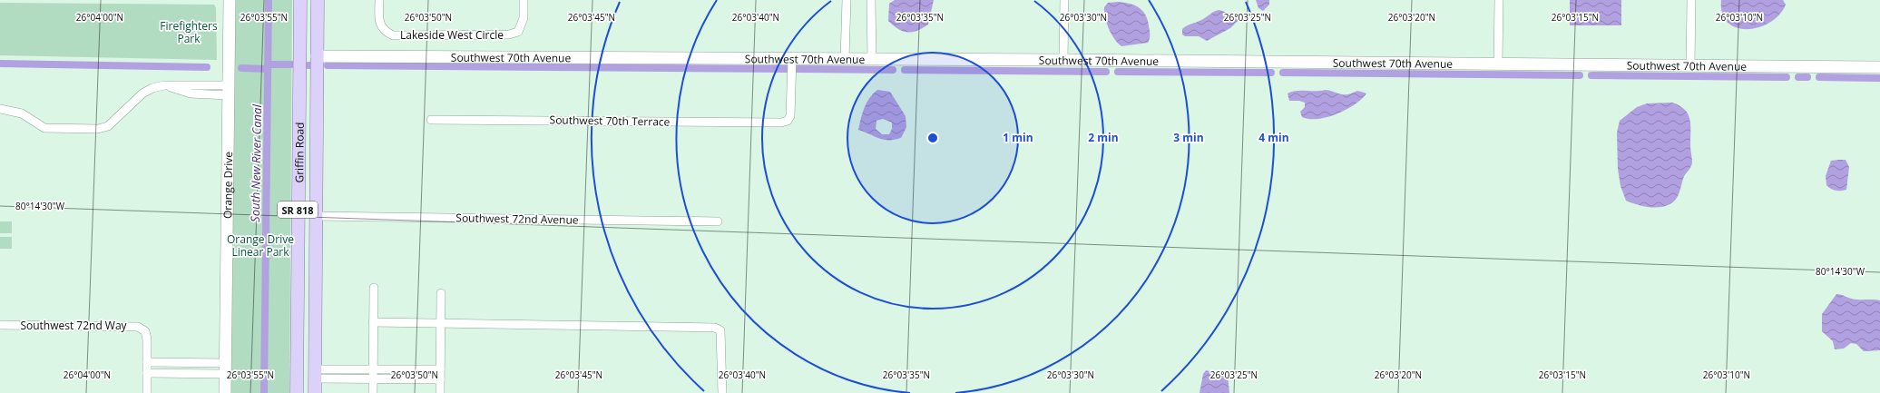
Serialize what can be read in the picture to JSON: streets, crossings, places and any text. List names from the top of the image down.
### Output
{
  "streets": {
    "main road": ["Griffin Road", "SR 818"],
    "street": [
      "Lakeside West Circle",
      "Southwest 70th Avenue",
      "Southwest 70th Terrace",
      "Orange Drive",
      "Southwest 72nd Avenue",
      "Southwest 72nd Way"
    ]
  },
  "crossings": [
    ["Southwest 70th Avenue", "Southwest 70th Terrace"],
    ["Southwest 70th Avenue", "Griffin Road"],
    ["Griffin Road", "Southwest 72nd Avenue"]
  ],
  "water": ["South New River Canal"],
  "parks": ["Firefighters Park", "Orange Drive Linear Park"],
  "coordinates": [
    "26°04'00\"N",
    "26°03'55\"N",
    "26°03'50\"N",
    "26°03'45\"N",
    "26°03'40\"N",
    "26°03'35\"N",
    "26°03'30\"N",
    "26°03'25\"N",
    "26°03'20\"N",
    "26°03'15\"N",
    "26°03'10\"N",
    "80°14'30\"W"
  ],
  "rings": [
    "1 min",
    "2 min",
    "3 min",
    "4 min"
  ]
}
